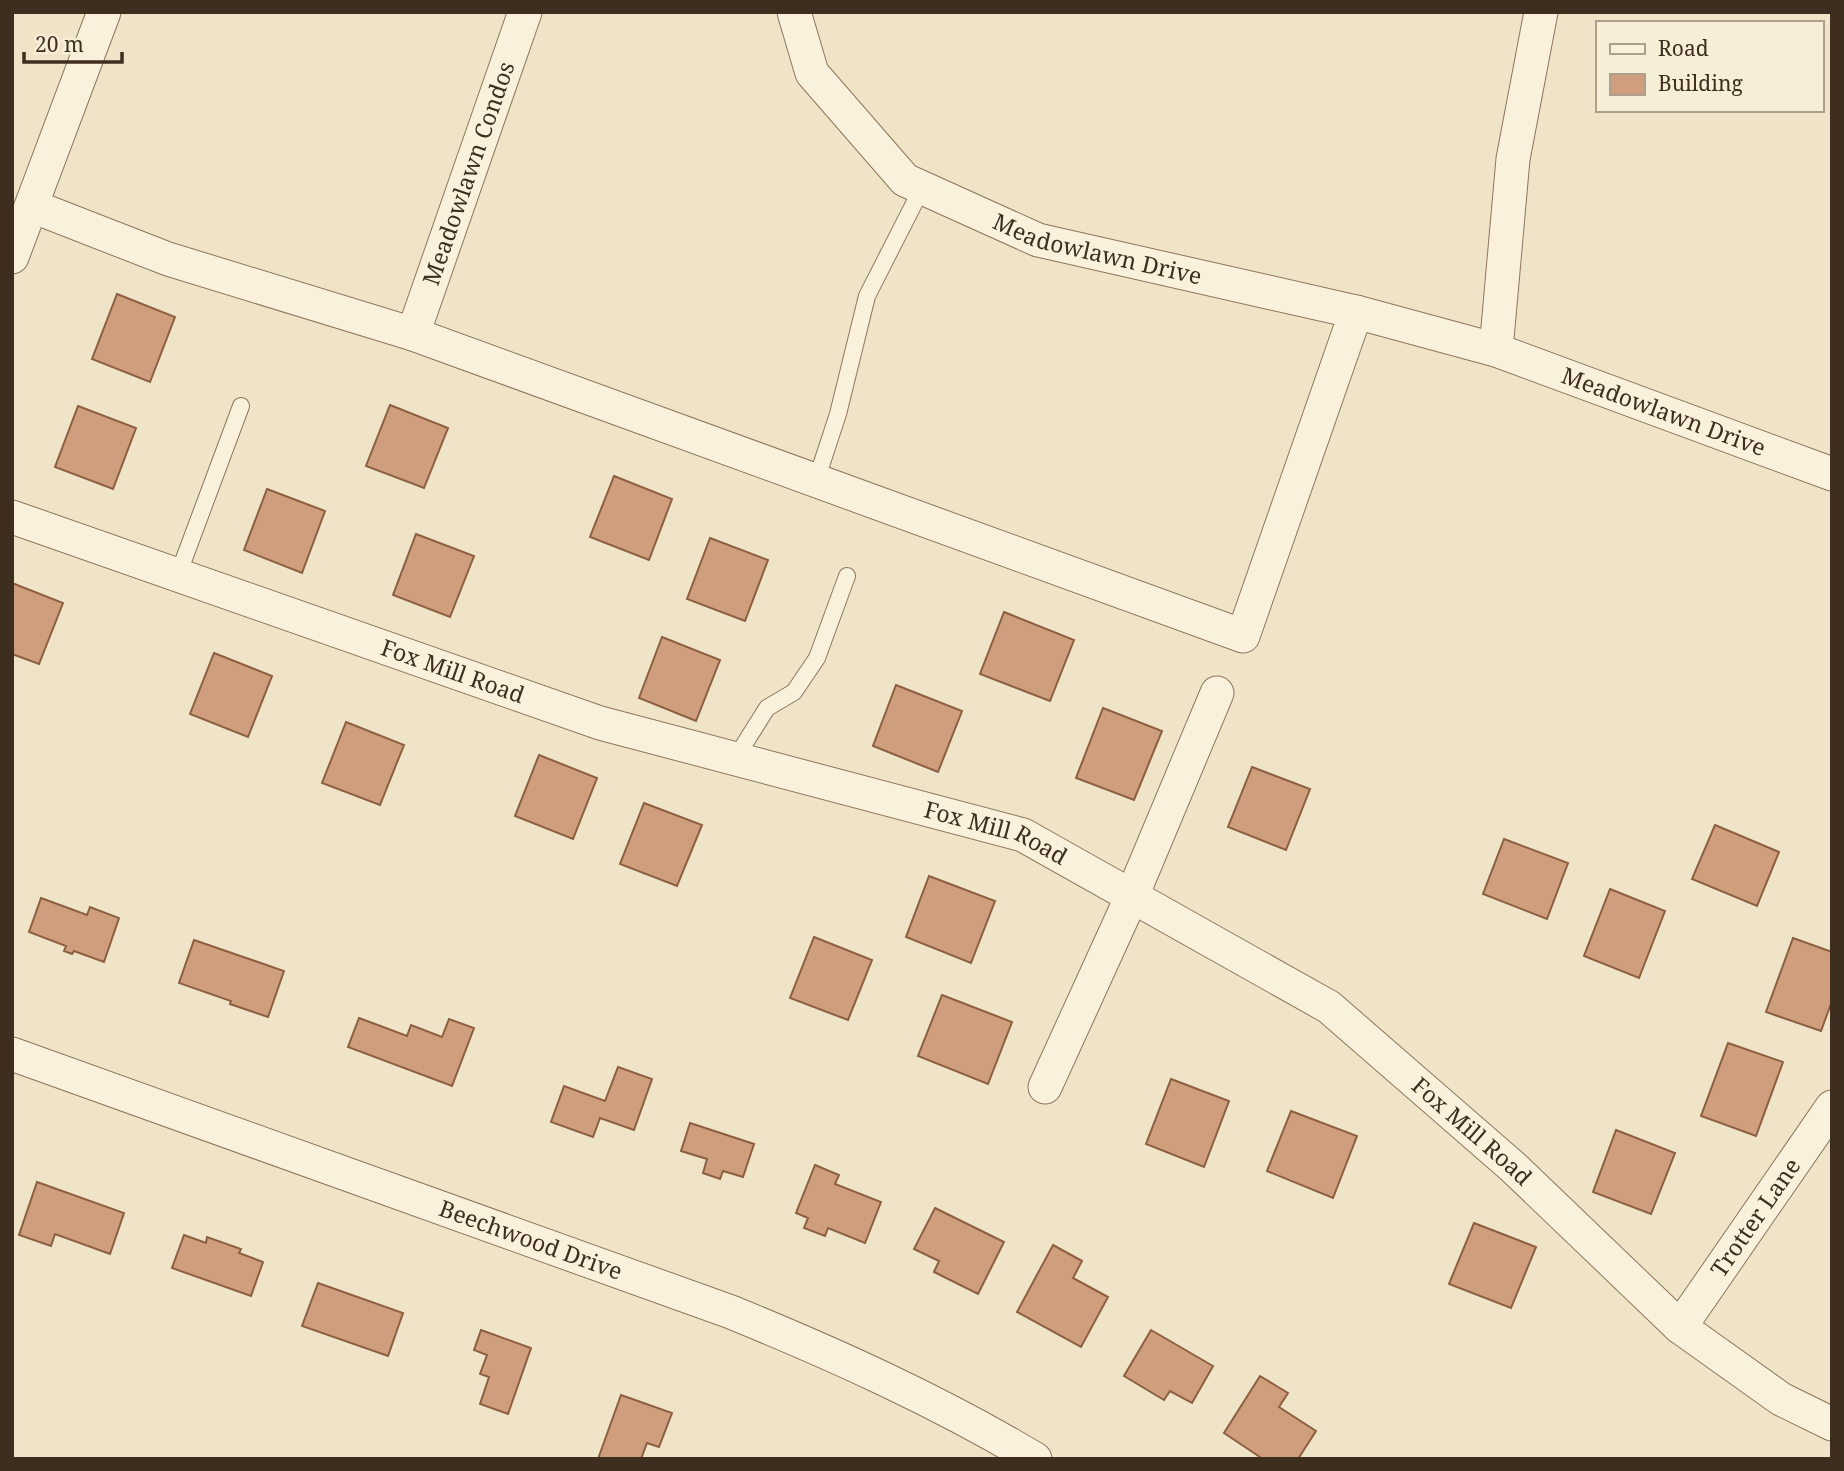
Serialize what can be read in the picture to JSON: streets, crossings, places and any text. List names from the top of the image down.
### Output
{
  "streets": {
    "street": [
      "Meadowlawn Condos",
      "Meadowlawn Drive",
      "Fox Mill Road",
      "Trotter Lane",
      "Beechwood Drive"
    ]
  },
  "crossings": [
    ["Fox Mill Road", "Trotter Lane"]
  ],
  "legend": ["Road", "Building"],
  "scale_bar": "20 m"
}
